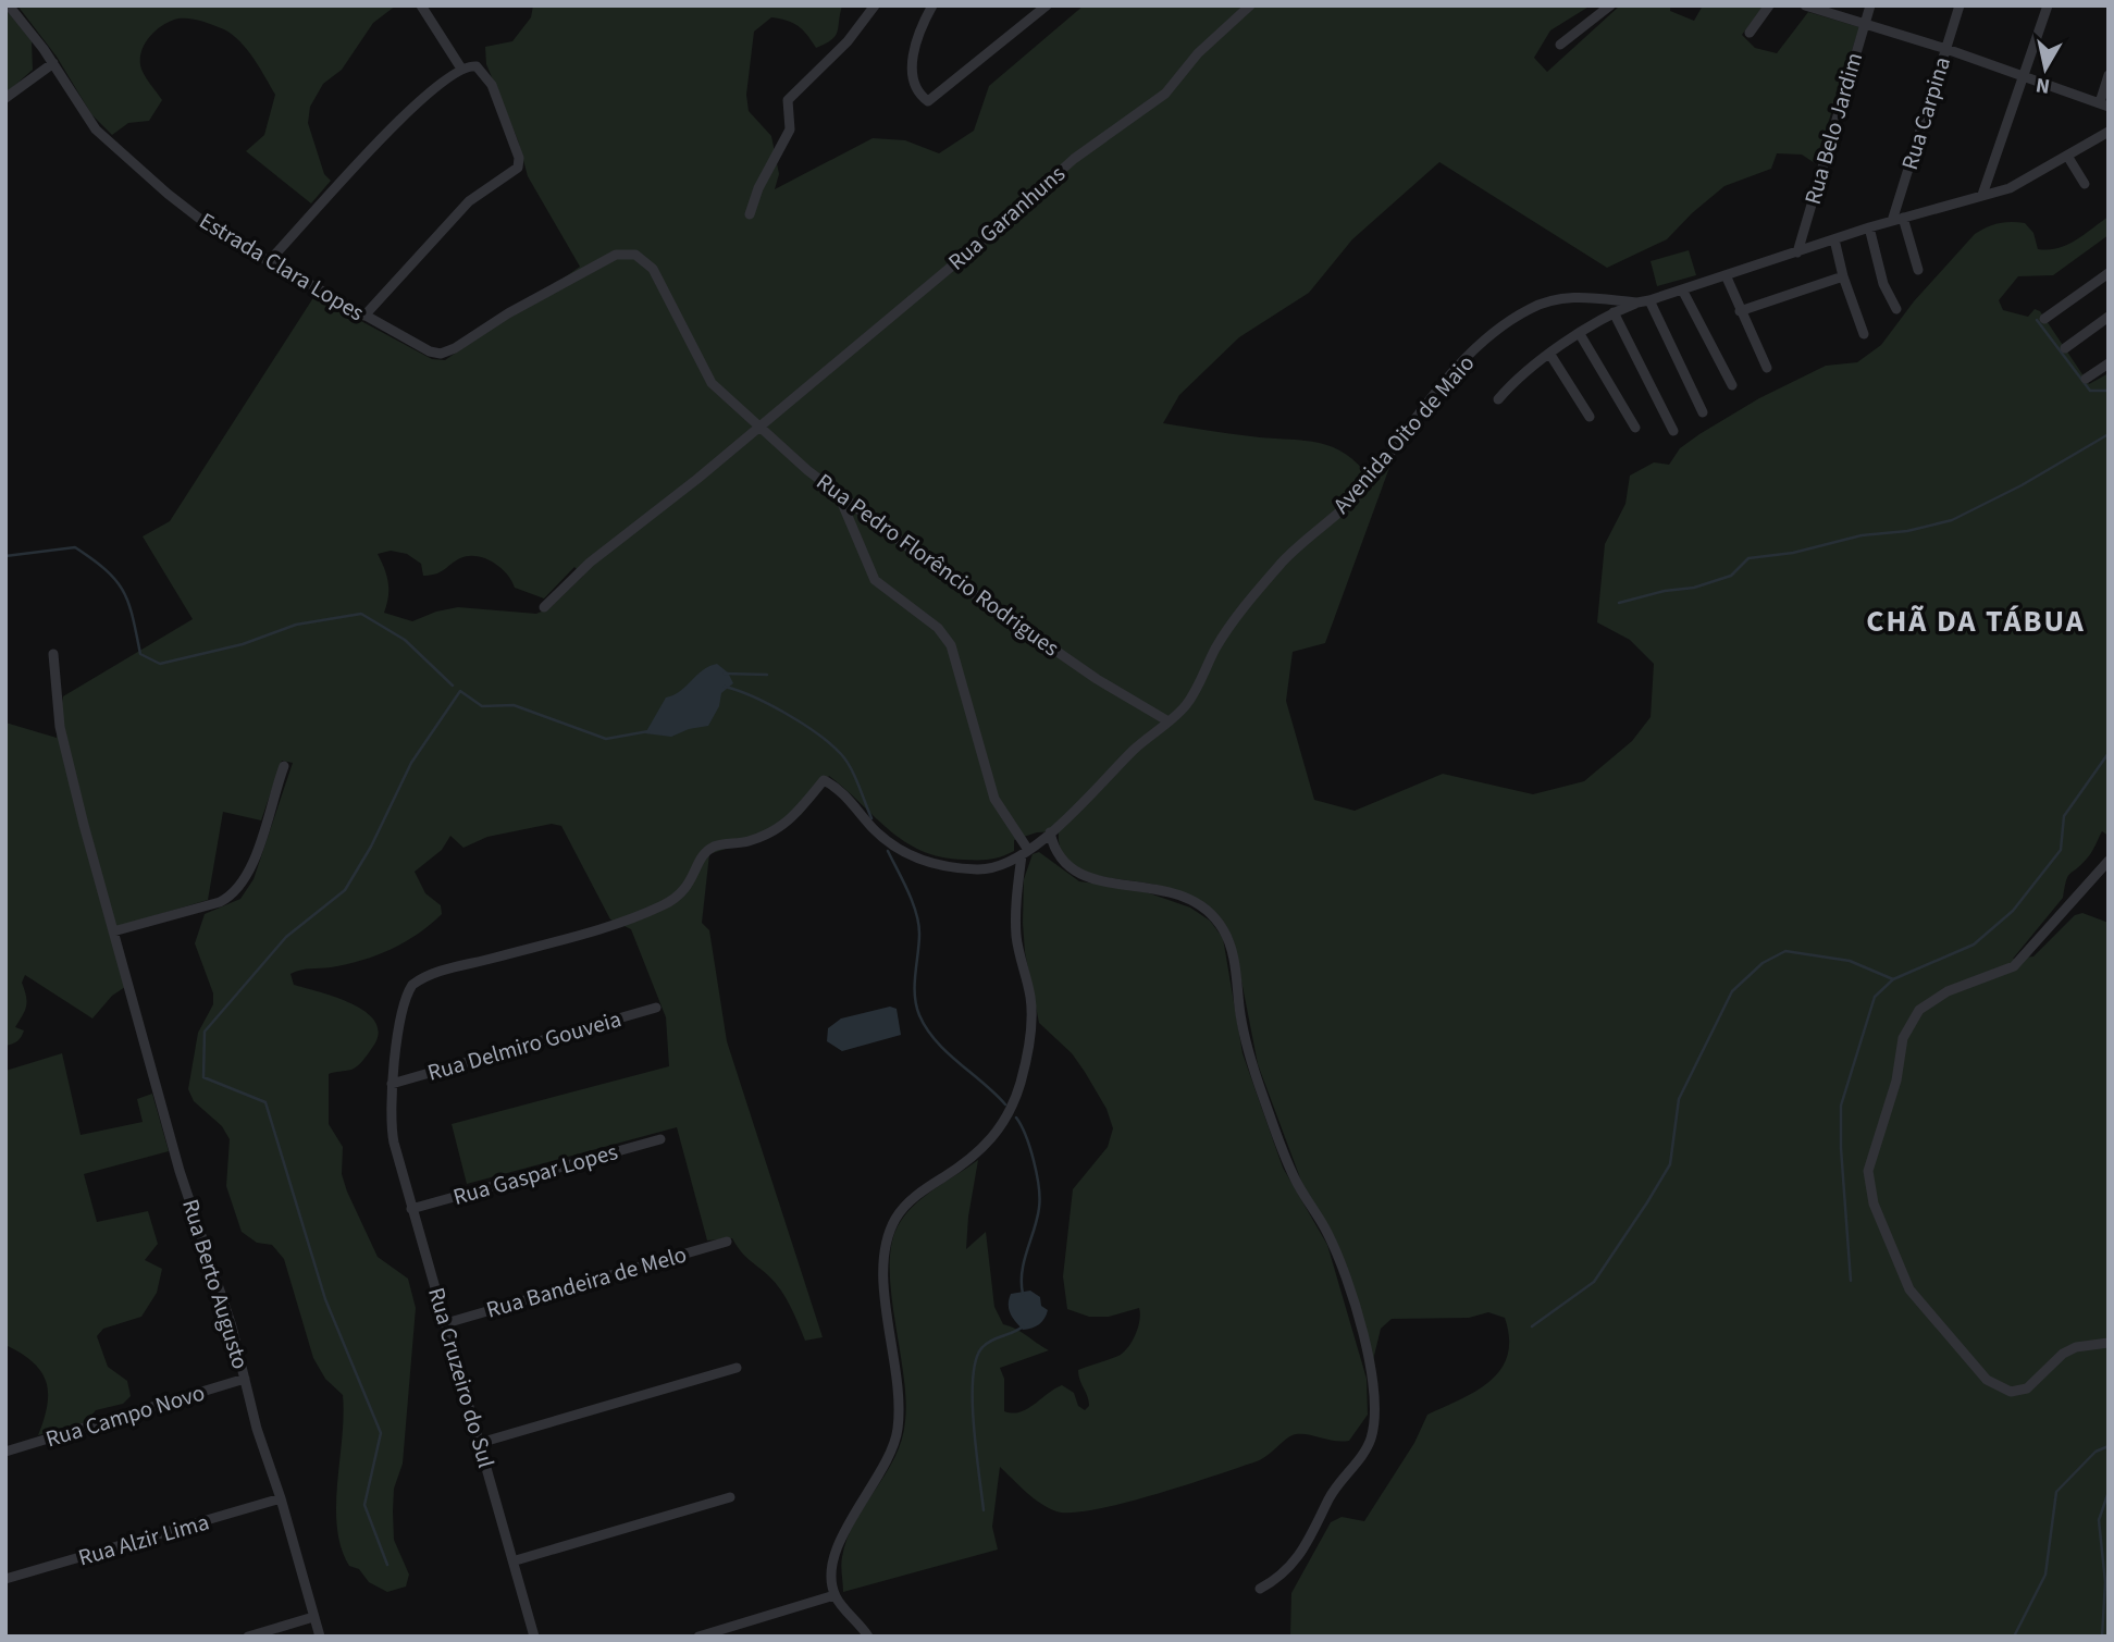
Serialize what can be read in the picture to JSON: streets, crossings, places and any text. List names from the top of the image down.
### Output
{
  "streets": {
    "street": [
      "Rua Carpina",
      "Rua Belo Jardim",
      "Rua Garanhuns",
      "Estrada Clara Lopes",
      "Avenida Oito de Maio",
      "Rua Pedro Florêncio Rodrigues",
      "Rua Delmiro Gouveia",
      "Rua Gaspar Lopes",
      "Rua Bandeira de Melo",
      "Rua Berto Augusto",
      "Rua Cruzeiro do Sul",
      "Rua Campo Novo",
      "Rua Alzir Lima"
    ]
  },
  "crossings": [
    ["Rua Carpina", "Avenida Oito de Maio"],
    ["Rua Belo Jardim", "Avenida Oito de Maio"],
    ["Rua Garanhuns", "Rua Pedro Florêncio Rodrigues"],
    ["Estrada Clara Lopes", "Rua Pedro Florêncio Rodrigues"],
    ["Avenida Oito de Maio", "Rua Pedro Florêncio Rodrigues"],
    ["Avenida Oito de Maio", "Rua Delmiro Gouveia"],
    ["Avenida Oito de Maio", "Rua Cruzeiro do Sul"],
    ["Rua Delmiro Gouveia", "Rua Cruzeiro do Sul"],
    ["Rua Gaspar Lopes", "Rua Cruzeiro do Sul"],
    ["Rua Bandeira de Melo", "Rua Cruzeiro do Sul"],
    ["Rua Berto Augusto", "Rua Campo Novo"],
    ["Rua Berto Augusto", "Rua Alzir Lima"]
  ],
  "districts": ["CHÃ DA TÁBUA"],
  "north": "bottom"
}
